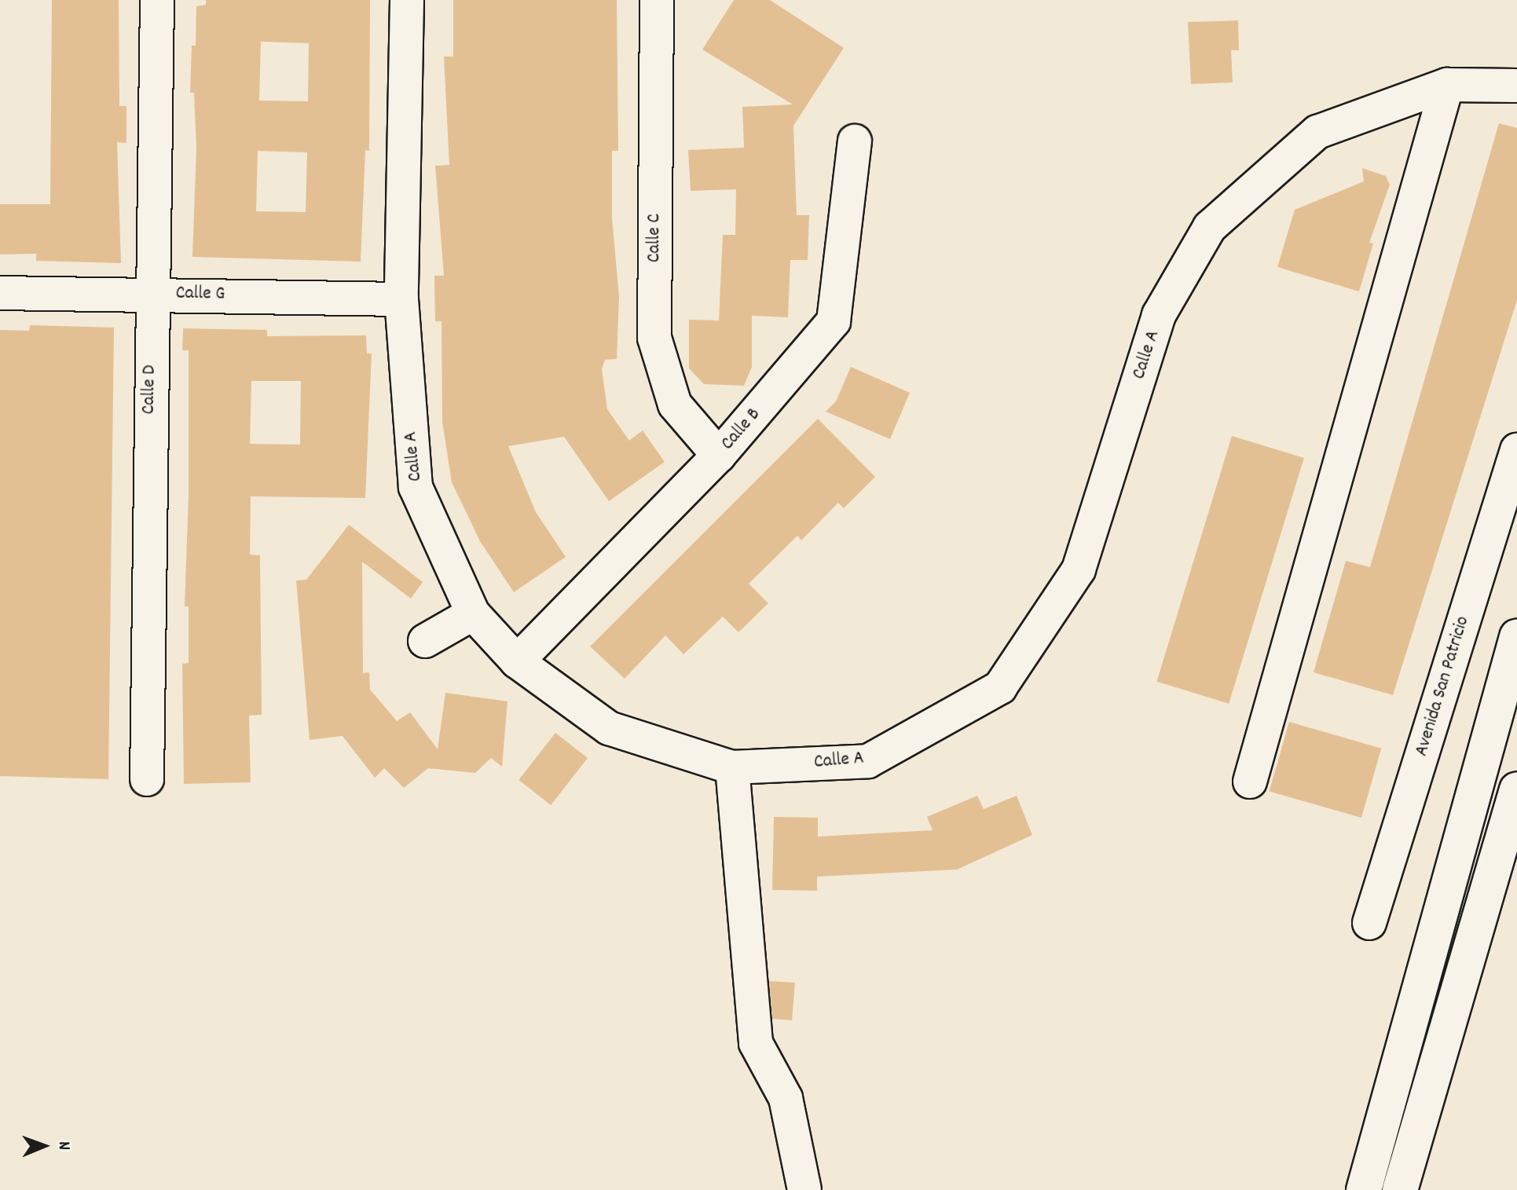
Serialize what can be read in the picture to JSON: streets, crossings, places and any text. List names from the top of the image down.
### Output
{
  "streets": {
    "street": [
      "Calle C",
      "Calle G",
      "Calle A",
      "Calle D",
      "Calle B",
      "Avenida San Patricio"
    ]
  },
  "crossings": [
    ["Calle C", "Calle B"],
    ["Calle G", "Calle A"],
    ["Calle G", "Calle D"],
    ["Calle A", "Calle B"]
  ],
  "north": "right"
}
